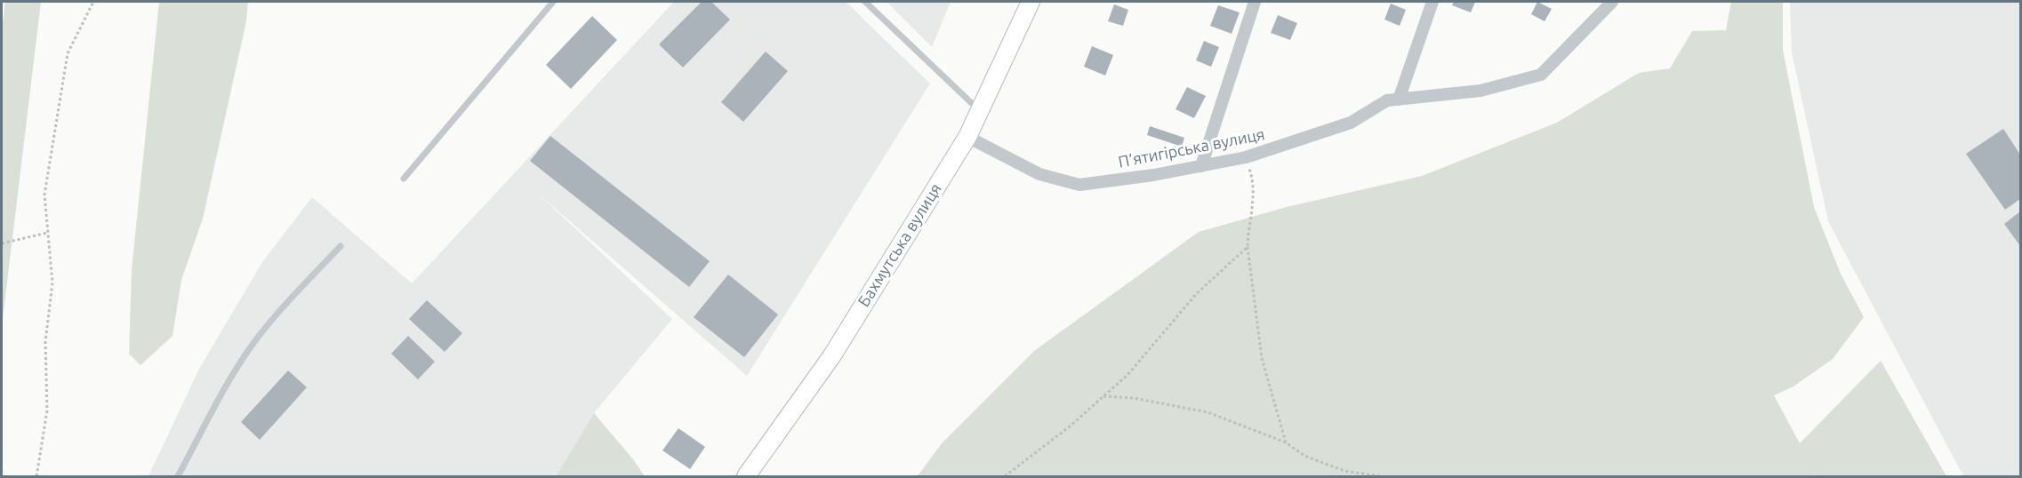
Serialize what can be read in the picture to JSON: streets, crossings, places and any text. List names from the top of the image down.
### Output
{
  "streets": {
    "main road": ["Бахмутська вулиця"],
    "street": ["П’ятигірська вулиця"]
  },
  "crossings": [
    ["П’ятигірська вулиця", "Бахмутська вулиця"]
  ]
}
